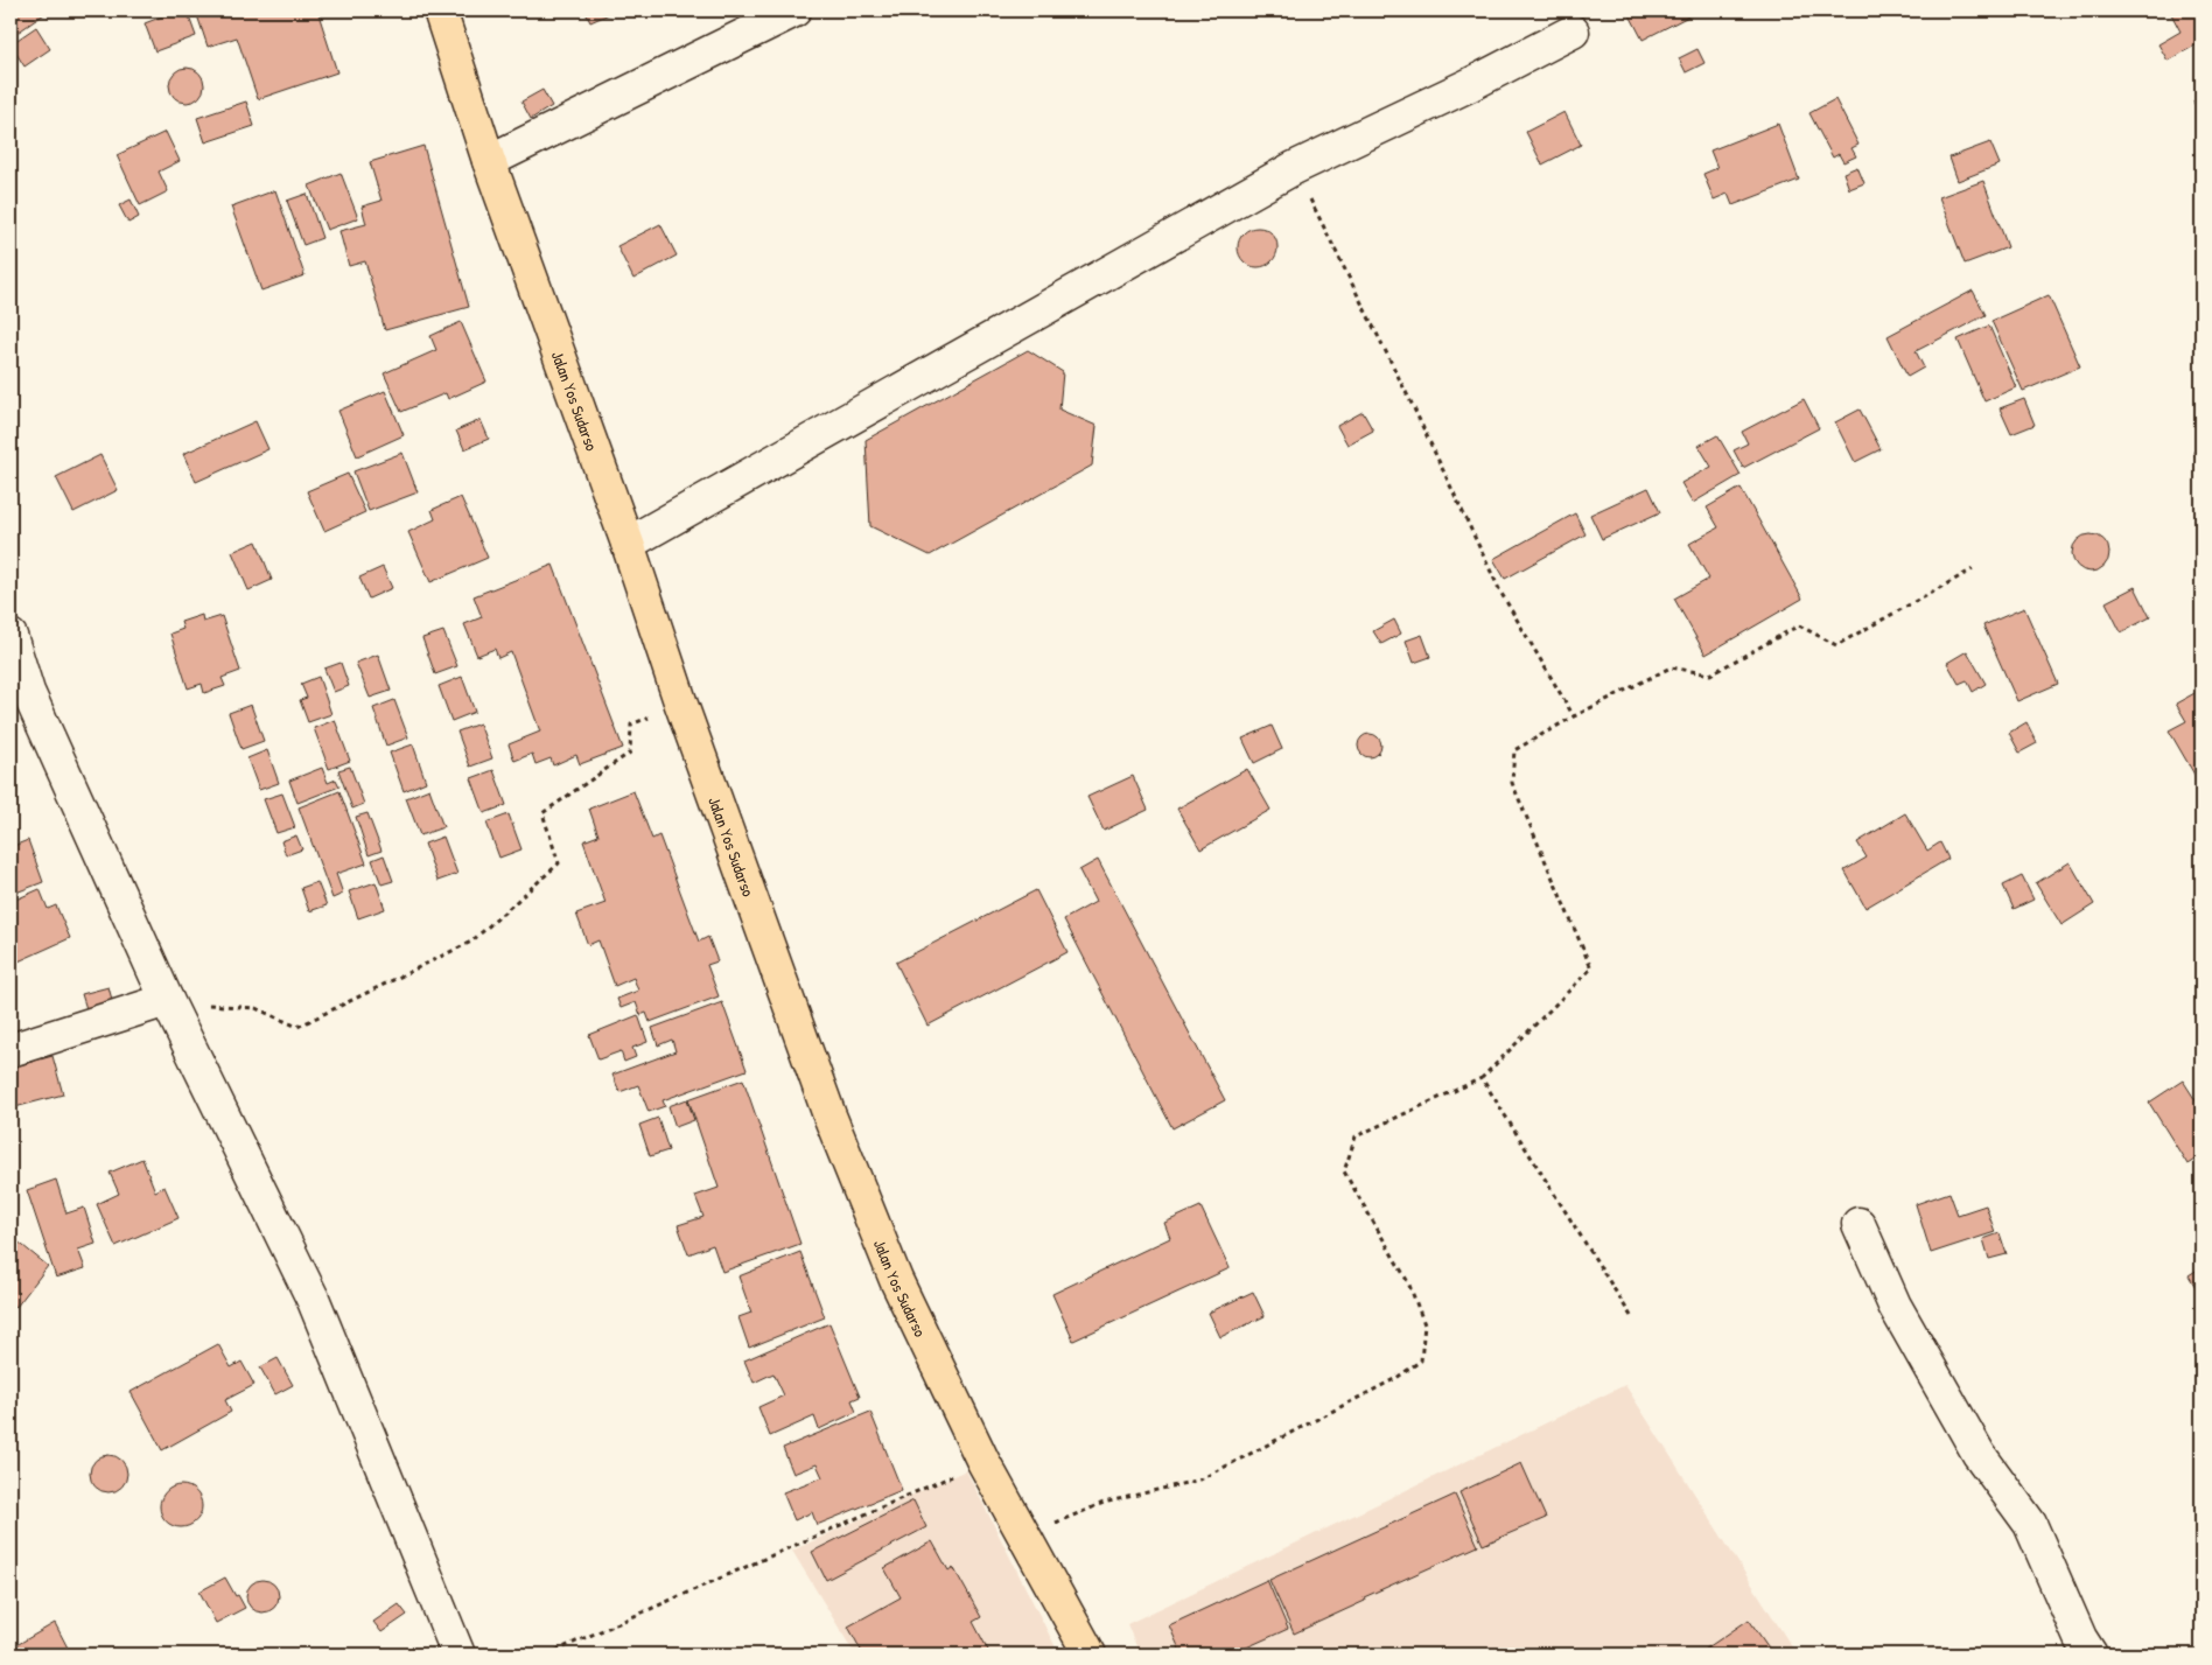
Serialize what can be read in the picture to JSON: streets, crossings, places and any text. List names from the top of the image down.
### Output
{
  "streets": {
    "main road": ["Jalan Yos Sudarso"]
  }
}
